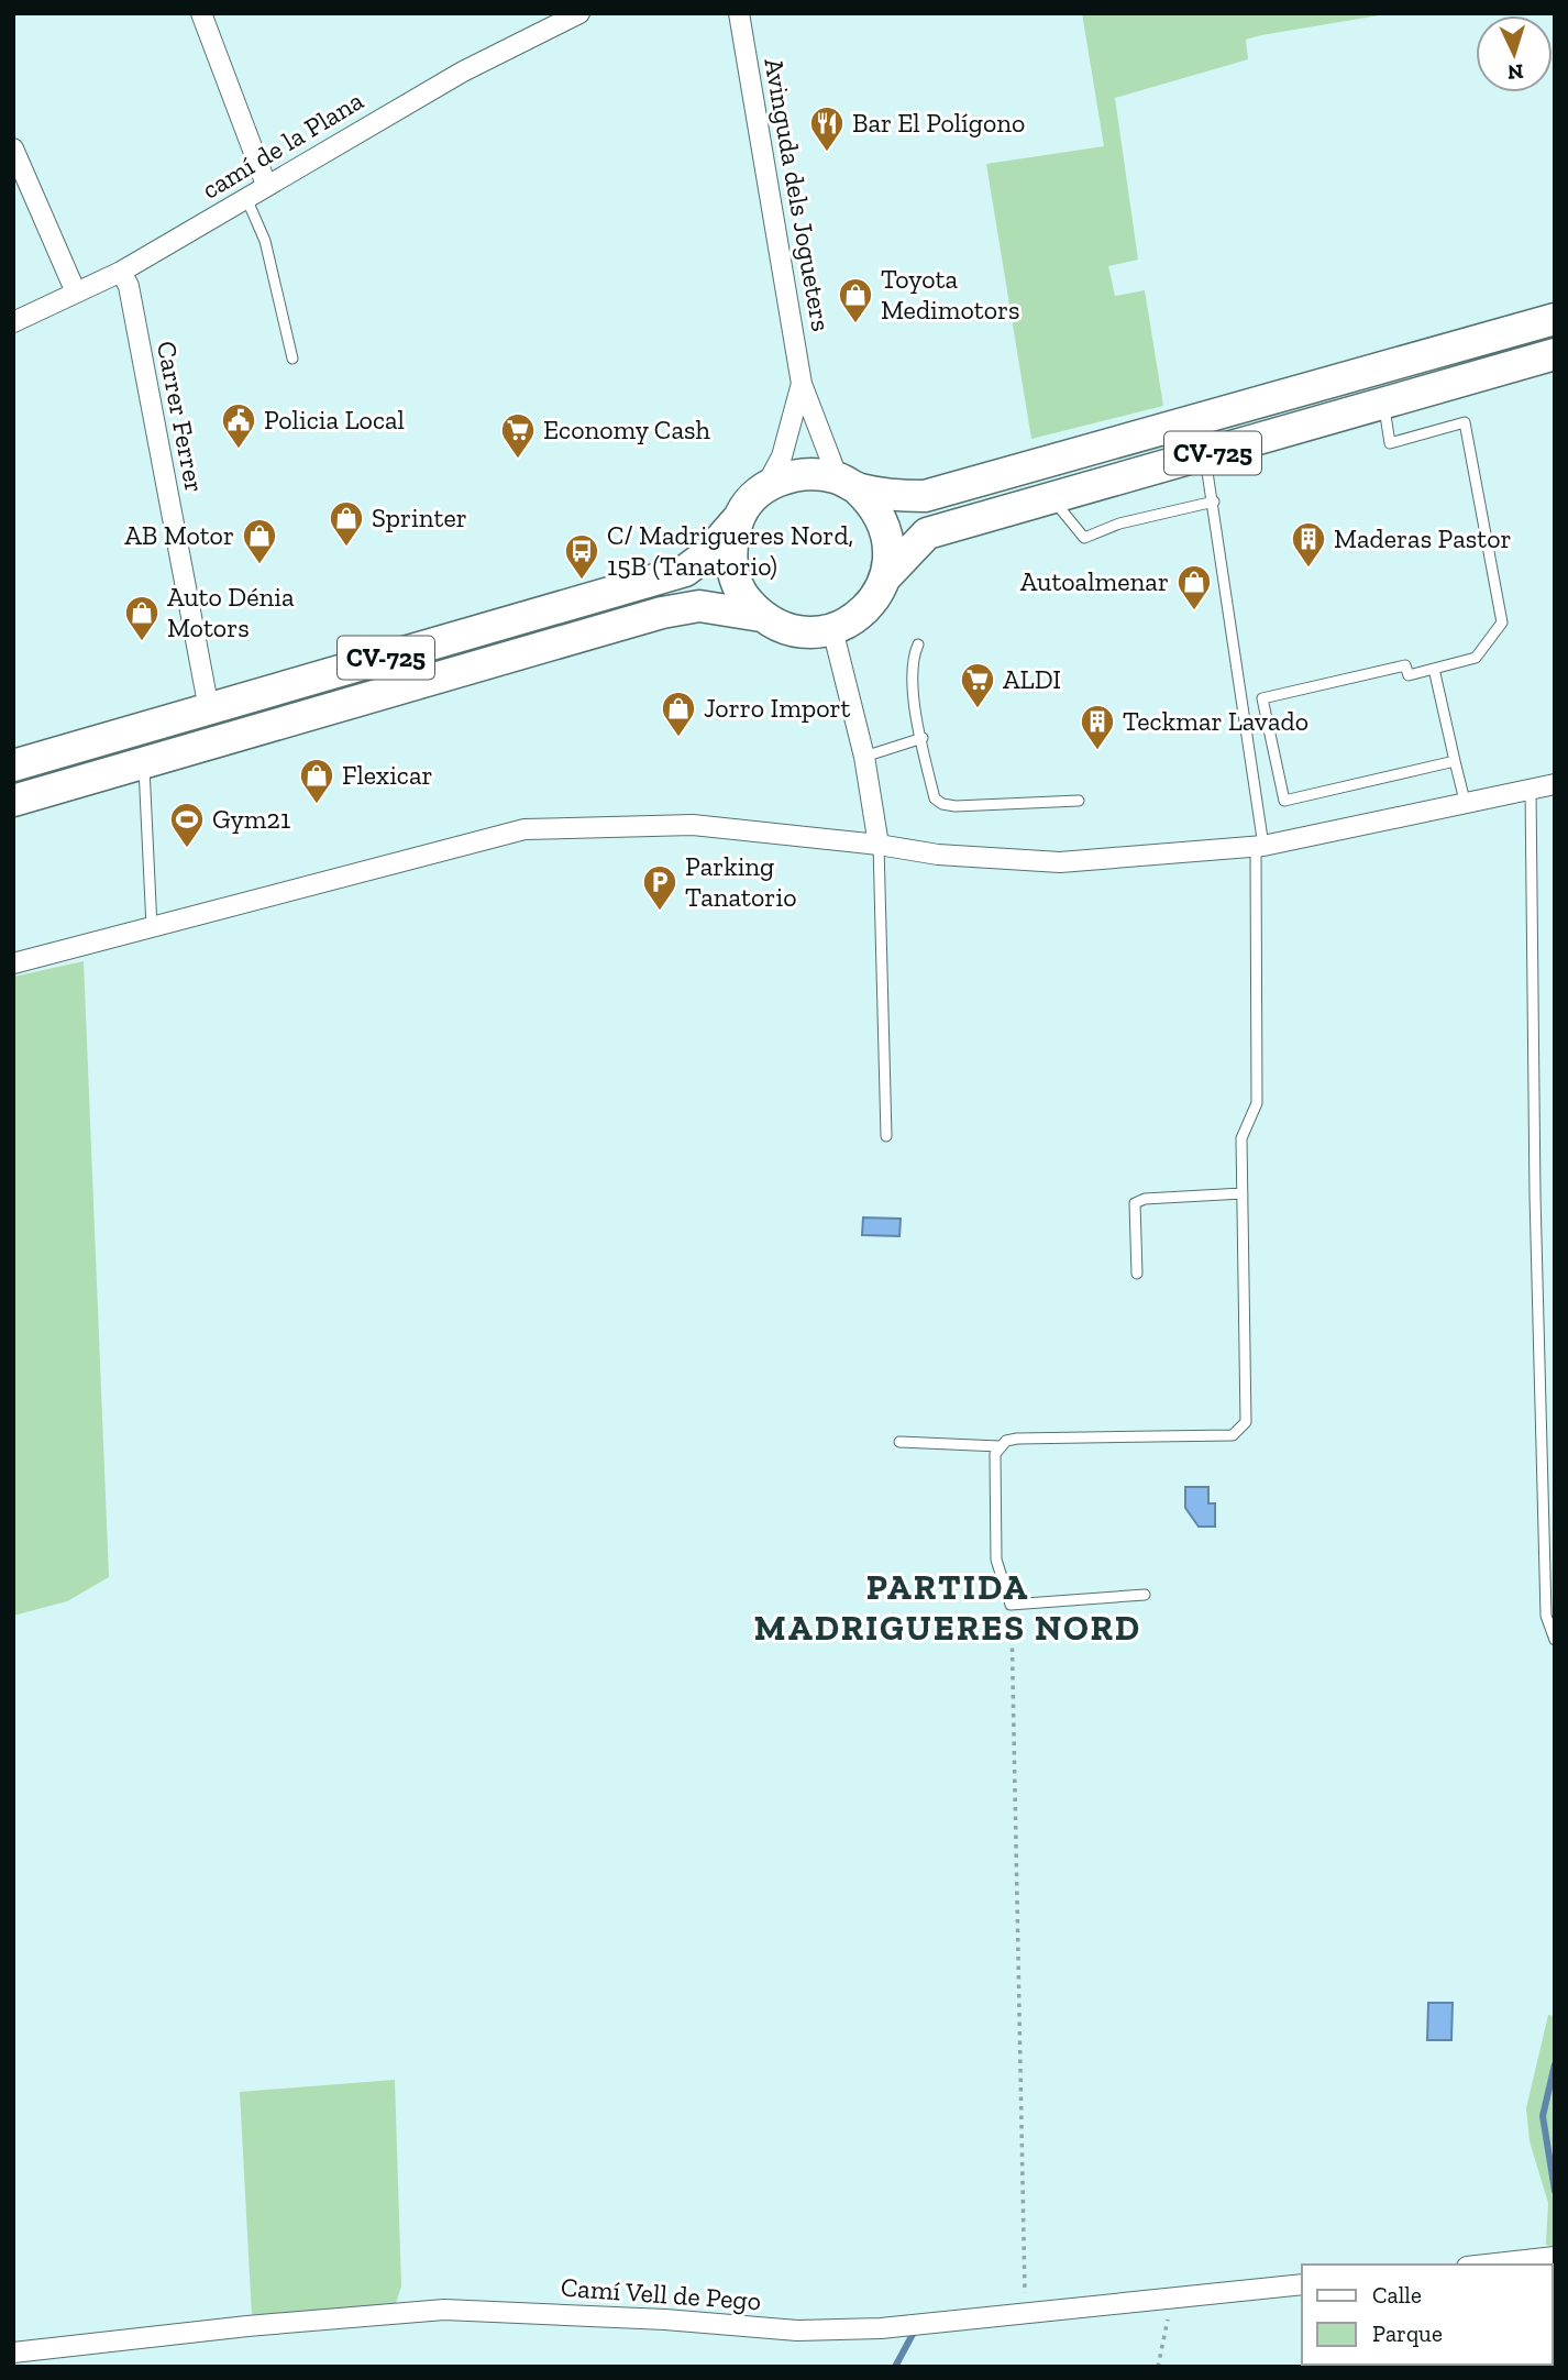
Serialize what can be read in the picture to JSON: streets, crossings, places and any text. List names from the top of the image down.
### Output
{
  "streets": {
    "main road": ["CV-725"],
    "street": [
      "camí de la Plana",
      "Avinguda dels Jogueters",
      "Carrer Ferrer",
      "Camí Vell de Pego"
    ]
  },
  "crossings": [
    ["camí de la Plana", "Carrer Ferrer"],
    ["Avinguda dels Jogueters", "CV-725"],
    ["Carrer Ferrer", "CV-725"]
  ],
  "districts": ["PARTIDA MADRIGUERES NORD"],
  "places": {
    "restaurant": ["Bar El Polígono"],
    "shop": [
      "Toyota Medimotors",
      "Sprinter",
      "AB Motor",
      "Autoalmenar",
      "Auto Dénia Motors",
      "Jorro Import",
      "Flexicar"
    ],
    "public building": ["Policia Local"],
    "supermarket": ["Economy Cash", "ALDI"],
    "building": ["Maderas Pastor", "Teckmar Lavado"],
    "bus stop": ["C/ Madrigueres Nord, 15B (Tanatorio)"],
    "sports": ["Gym21"],
    "parking": ["Parking Tanatorio"]
  },
  "legend": ["Calle", "Parque"],
  "north": "bottom"
}
